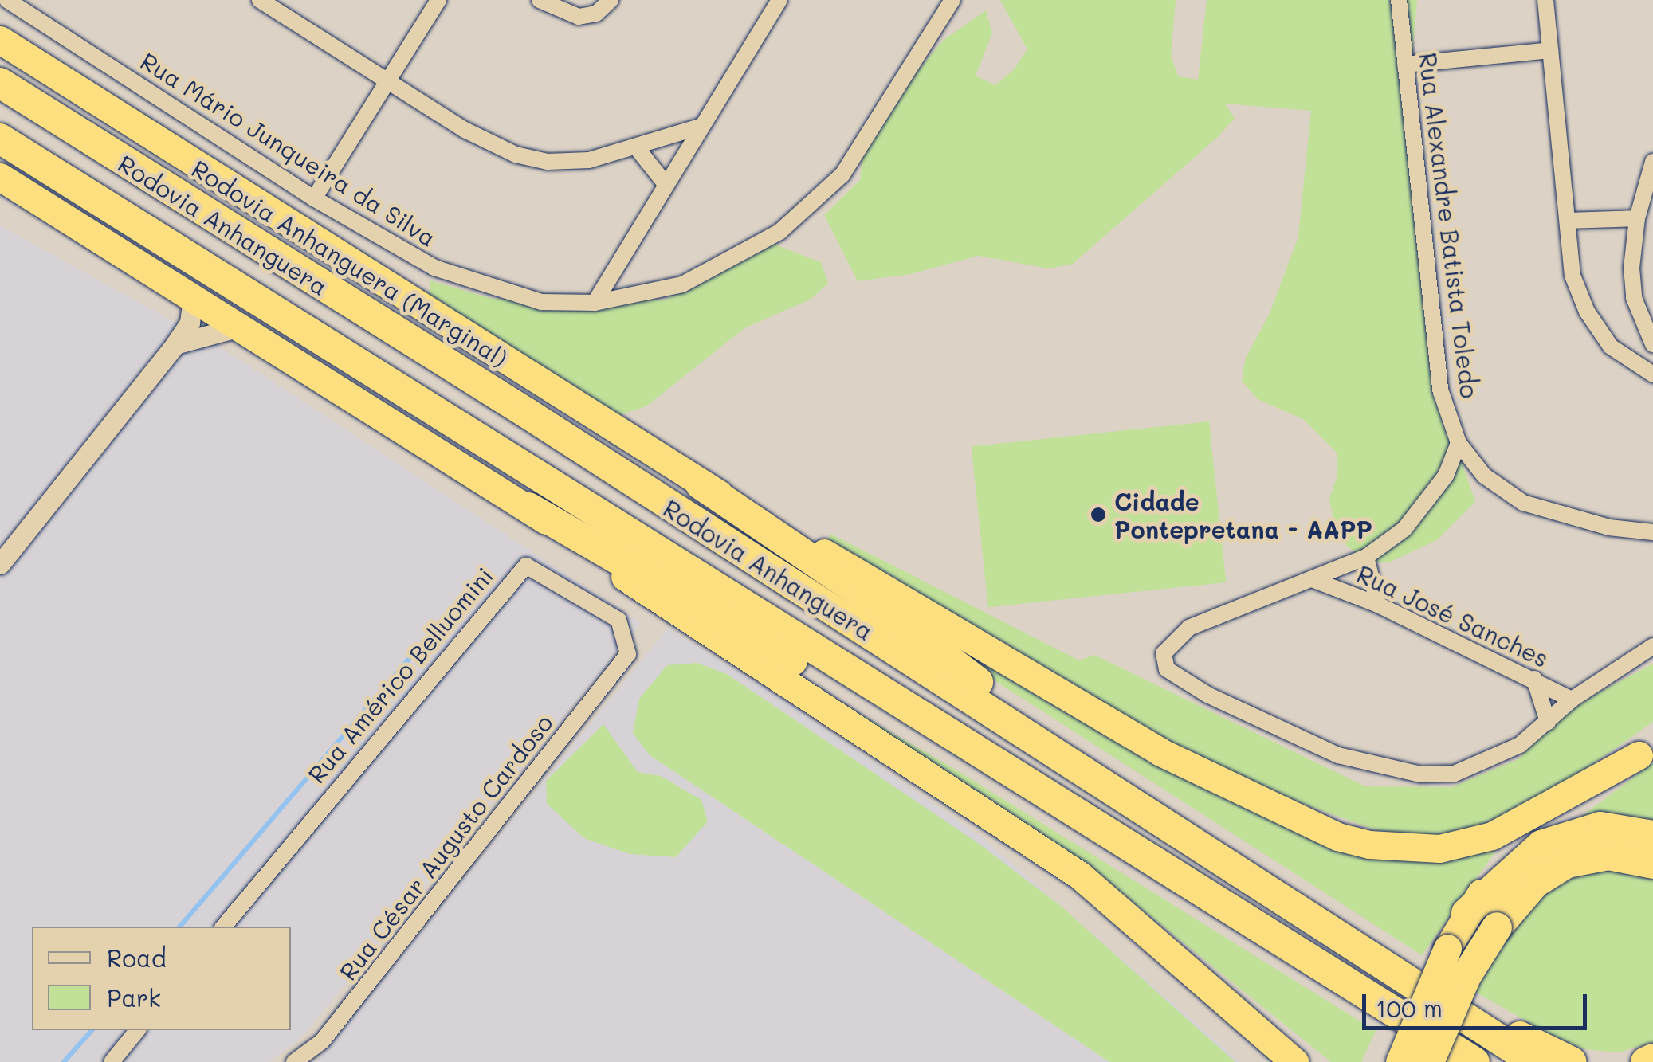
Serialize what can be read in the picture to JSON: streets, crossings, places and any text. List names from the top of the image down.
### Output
{
  "streets": {
    "highway": ["Rodovia Anhanguera", "Rodovia Anhanguera (Marginal)"],
    "street": [
      "Rua Mário Junqueira da Silva",
      "Rua Alexandre Batista Toledo",
      "Rua José Sanches",
      "Rua Américo Belluomini",
      "Rua César Augusto Cardoso"
    ]
  },
  "crossings": [
    ["Rua Américo Belluomini", "Rua César Augusto Cardoso"]
  ],
  "places": ["Cidade Pontepretana - AAPP"],
  "legend": ["Road", "Park"],
  "scale_bar": "100 m"
}
